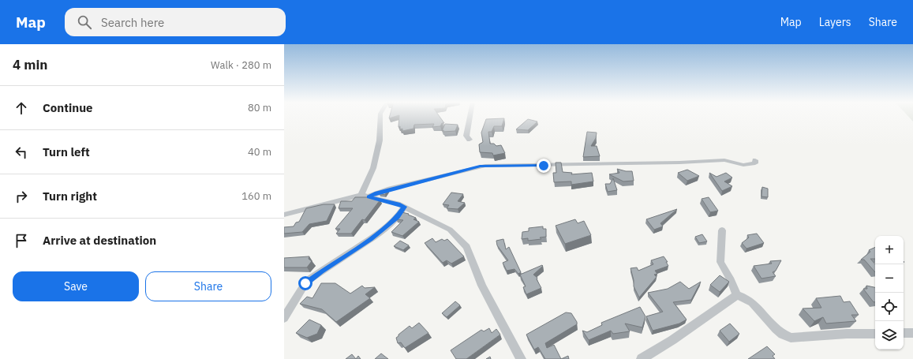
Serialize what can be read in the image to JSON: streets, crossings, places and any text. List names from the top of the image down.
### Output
{
  "page": {
    "header": "Map",
    "search": "Search here",
    "nav": ["Map", "Layers", "Share"],
    "heading": ["4 min", "Walk · 280 m"],
    "list": [
      ["Continue", "80 m"],
      ["Turn left", "40 m"],
      ["Turn right", "160 m"],
      "Arrive at destination"
    ],
    "map_buttons": ["+", "−"],
    "buttons": ["Save", "Share"]
  }
}
